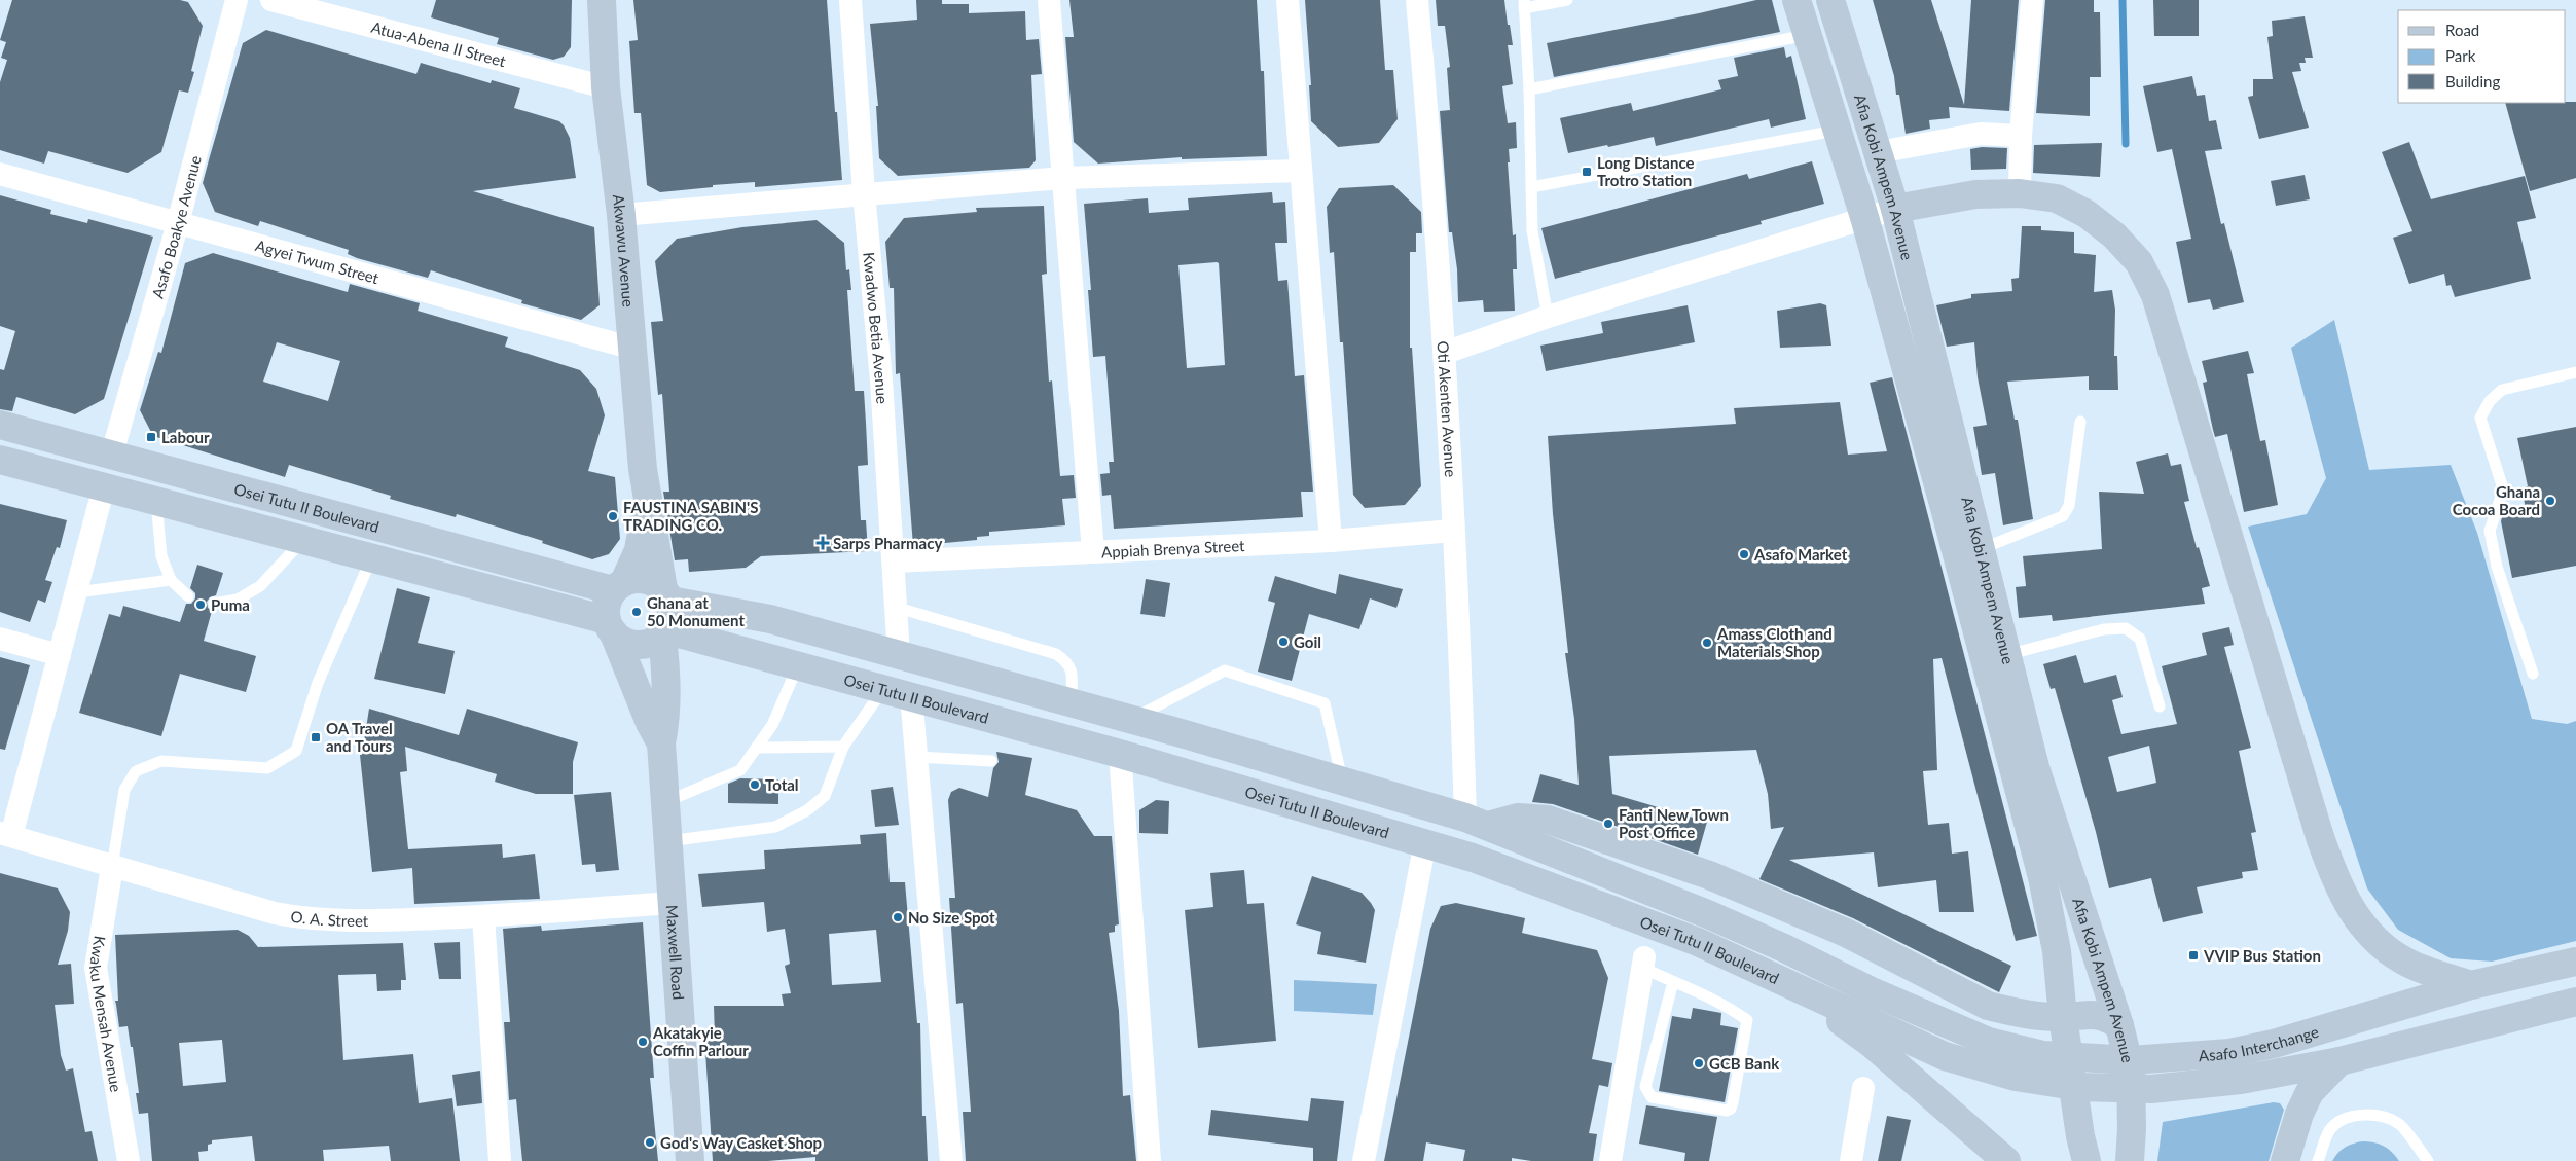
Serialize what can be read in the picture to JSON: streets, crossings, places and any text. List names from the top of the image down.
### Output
{
  "streets": {
    "main road": [
      "Afia Kobi Ampem Avenue",
      "Akwawu Avenue",
      "Osei Tutu II Boulevard",
      "Maxwell Road",
      "Asafo Interchange"
    ],
    "street": [
      "Atua-Abena II Street",
      "Asafo Boakye Avenue",
      "Agyei Twum Street",
      "Kwadwo Betia Avenue",
      "Oti Akenten Avenue",
      "Appiah Brenya Street",
      "O. A. Street",
      "Kwaku Mensah Avenue"
    ]
  },
  "crossings": [
    ["Atua-Abena II Street", "Akwawu Avenue"],
    ["Asafo Boakye Avenue", "Agyei Twum Street"],
    ["Asafo Boakye Avenue", "Osei Tutu II Boulevard"],
    ["Akwawu Avenue", "Agyei Twum Street"],
    ["Akwawu Avenue", "Osei Tutu II Boulevard"],
    ["Akwawu Avenue", "Maxwell Road"],
    ["Kwadwo Betia Avenue", "Osei Tutu II Boulevard"],
    ["Kwadwo Betia Avenue", "Appiah Brenya Street"],
    ["Oti Akenten Avenue", "Osei Tutu II Boulevard"],
    ["Oti Akenten Avenue", "Appiah Brenya Street"],
    ["Osei Tutu II Boulevard", "Maxwell Road"],
    ["Osei Tutu II Boulevard", "Asafo Interchange"],
    ["O. A. Street", "Maxwell Road"],
    ["O. A. Street", "Kwaku Mensah Avenue"]
  ],
  "places": {
    "transit": [
      "Long Distance Trotro Station",
      "Labour",
      "OA Travel and Tours",
      "VVIP Bus Station"
    ],
    "other": [
      "Ghana Cocoa Board",
      "FAUSTINA SABIN'S TRADING CO.",
      "Asafo Market",
      "Puma",
      "Ghana at 50 Monument",
      "Goil",
      "Amass Cloth and Materials Shop",
      "Total",
      "Fanti New Town Post Office",
      "No Size Spot",
      "Akatakyie Coffin Parlour",
      "GCB Bank",
      "God's Way Casket Shop"
    ],
    "health": ["Sarps Pharmacy"]
  },
  "legend": ["Road", "Park", "Building"]
}
